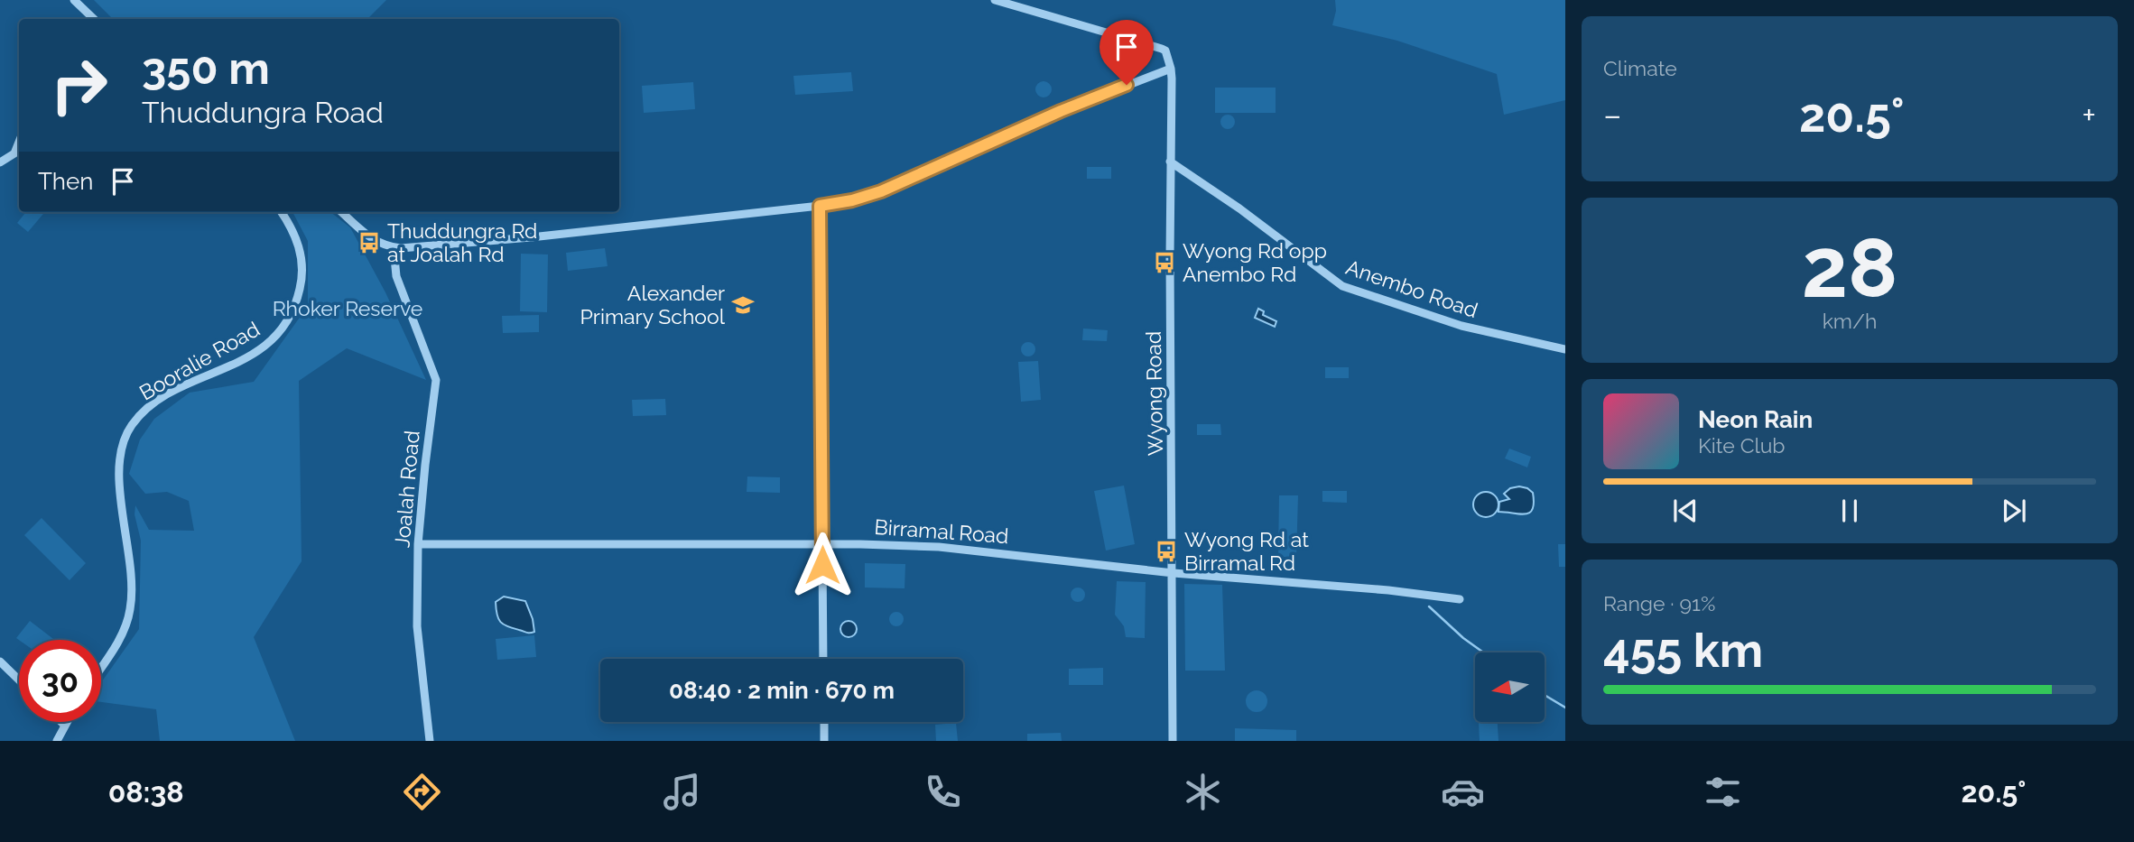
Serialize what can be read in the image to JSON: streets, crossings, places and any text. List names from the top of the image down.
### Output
{
  "streets": {
    "street": [
      "Anembo Road",
      "Booralie Road",
      "Wyong Road",
      "Joalah Road",
      "Birramal Road"
    ]
  },
  "crossings": [
    ["Anembo Road", "Wyong Road"],
    ["Wyong Road", "Birramal Road"],
    ["Joalah Road", "Birramal Road"]
  ],
  "parks": ["Rhoker Reserve"],
  "places": {
    "bus stop": ["Thuddungra Rd at Joalah Rd", "Wyong Rd opp Anembo Rd", "Wyong Rd at Birramal Rd"],
    "school or university": ["Alexander Primary School"]
  },
  "north": "left",
  "page": {
    "tile": [
      "Climate",
      ["28", "km/h"],
      ["Range · 91%", "455 km"]
    ],
    "turn": ["350 m", "Thuddungra Road"],
    "heat": ["−", "20.5°", "+"],
    "then": "Then",
    "song": ["Neon Rain", "Kite Club"],
    "limit": "30",
    "trip": "08:40 · 2 min · 670 m",
    "tabs": ["08:38", "20.5°"]
  }
}
